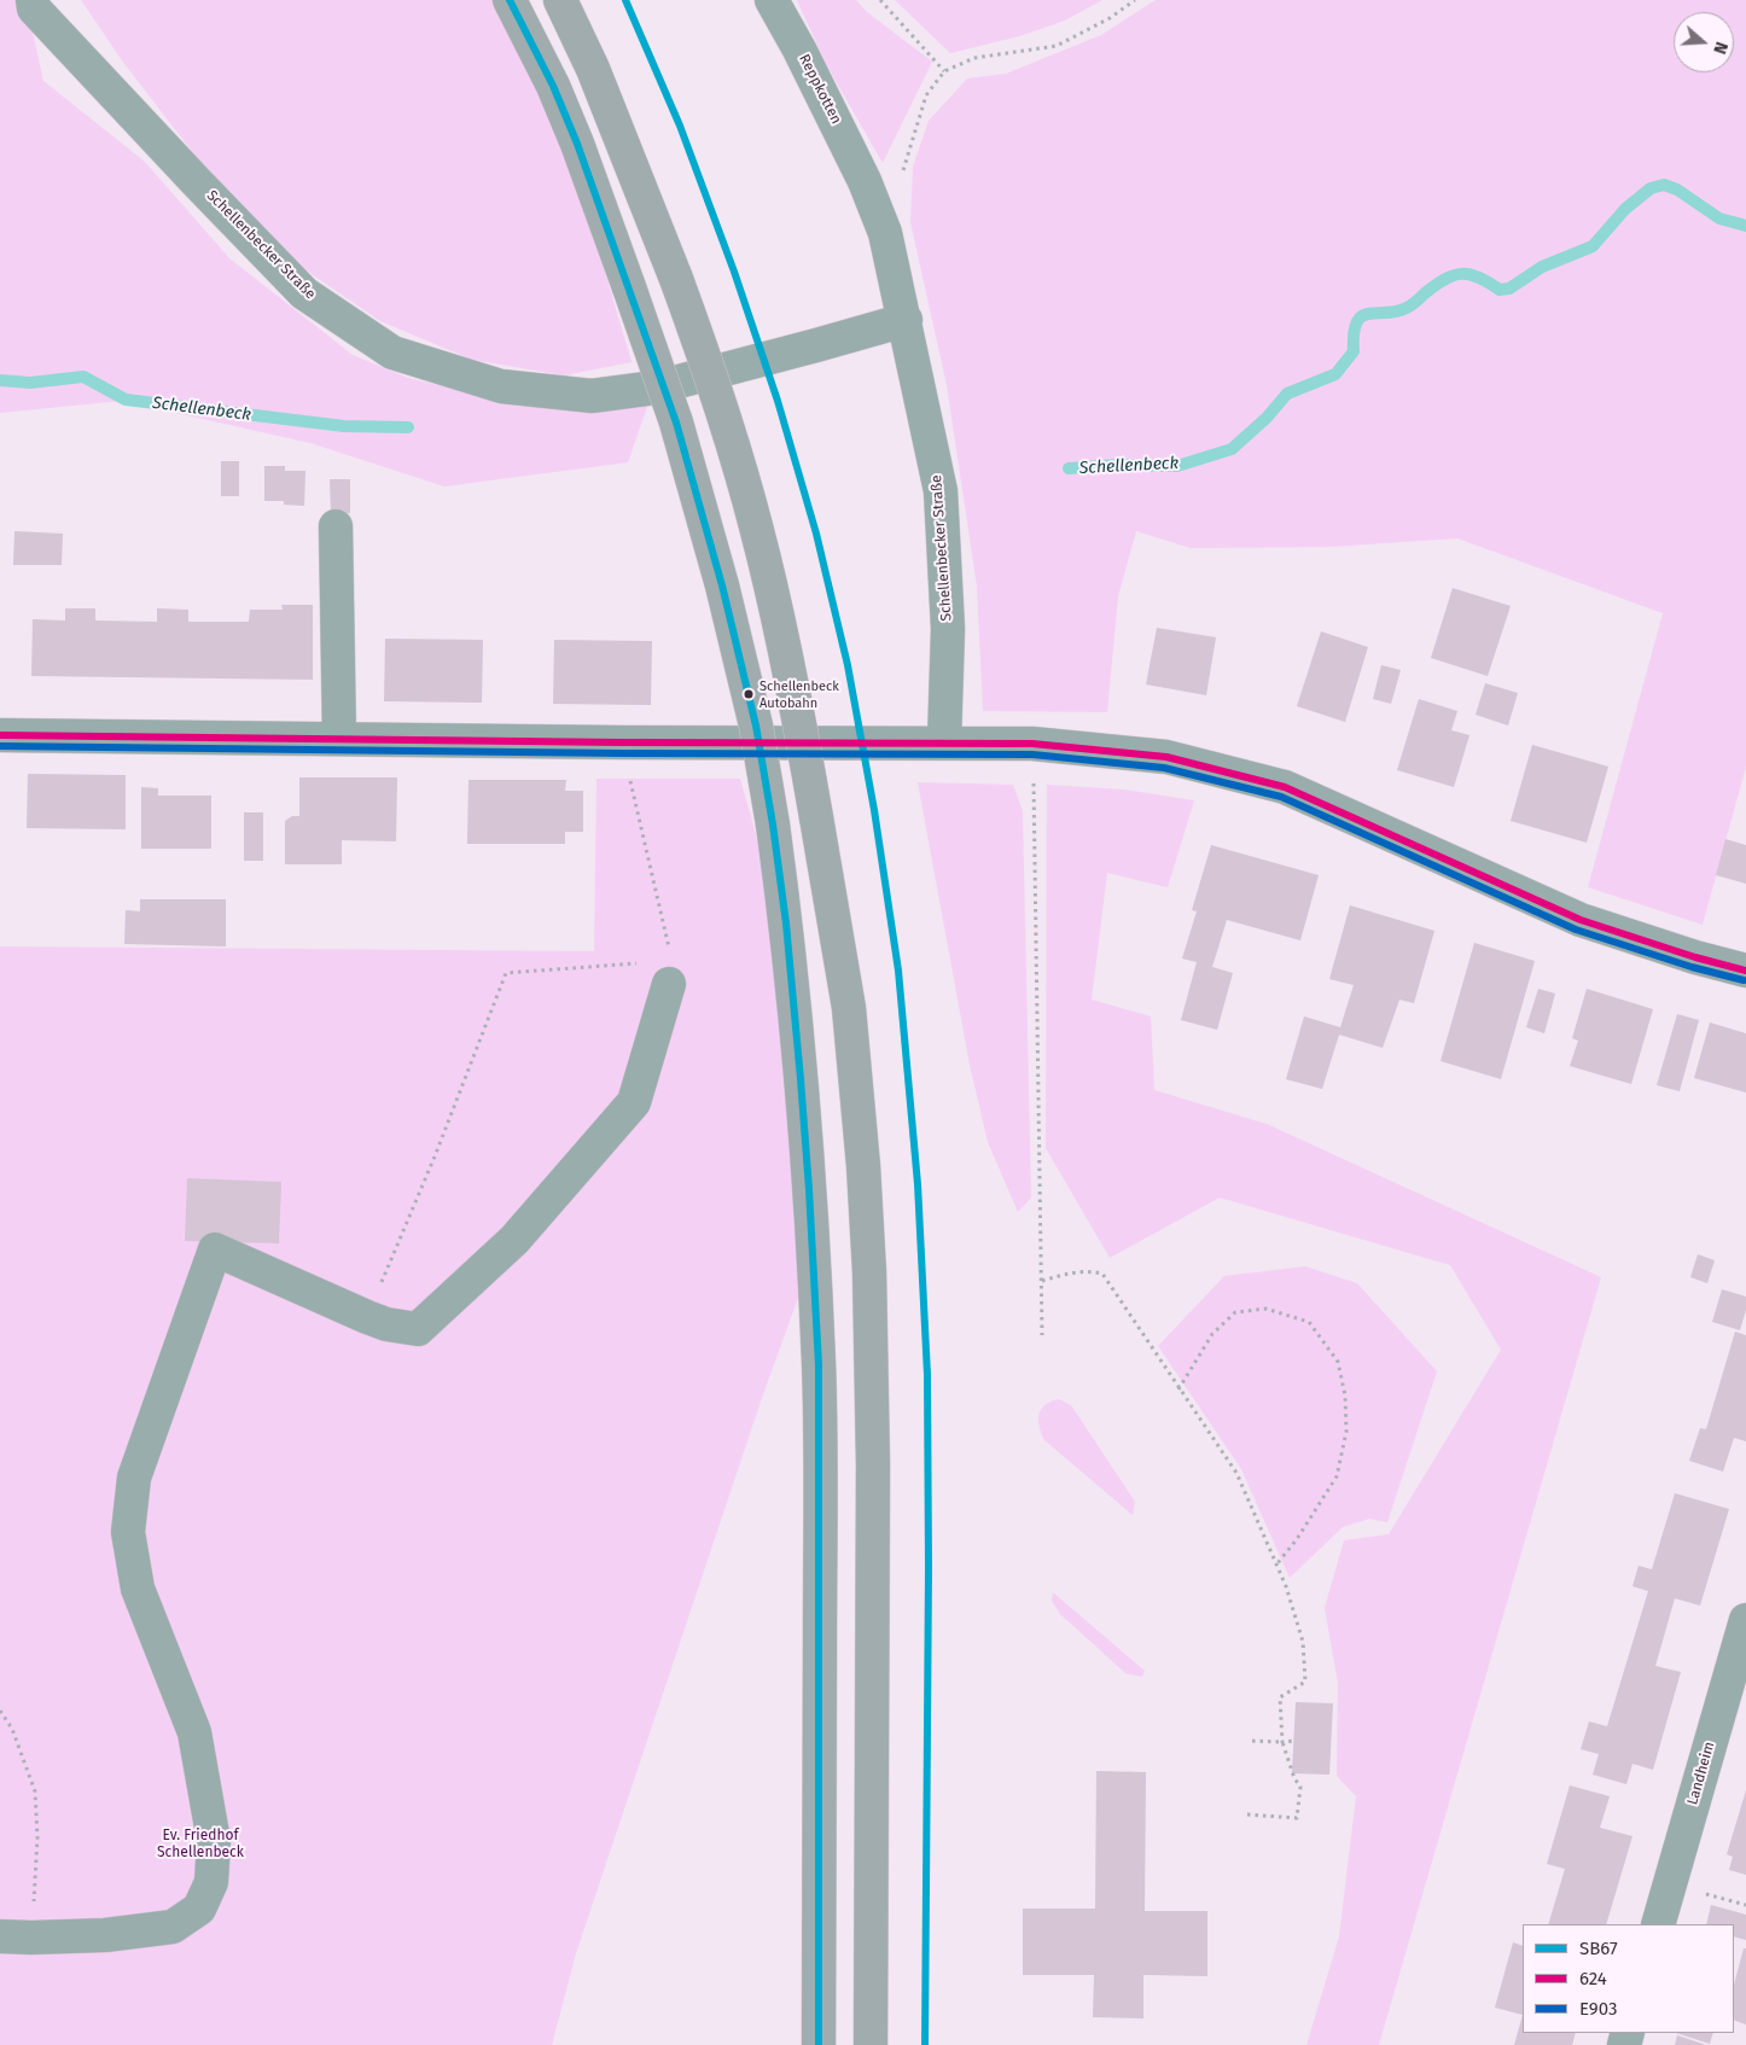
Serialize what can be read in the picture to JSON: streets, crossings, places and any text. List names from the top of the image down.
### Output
{
  "streets": {
    "street": ["Reppkotten", "Schellenbecker Straße", "Landheim"]
  },
  "crossings": [
    ["Reppkotten", "Schellenbecker Straße"]
  ],
  "water": ["Schellenbeck"],
  "parks": ["Ev. Friedhof Schellenbeck"],
  "places": ["Schellenbeck Autobahn"],
  "lines": ["transit line SB67", "transit line 624", "transit line E903"],
  "legend": ["SB67", "624", "E903"],
  "north": "right"
}
